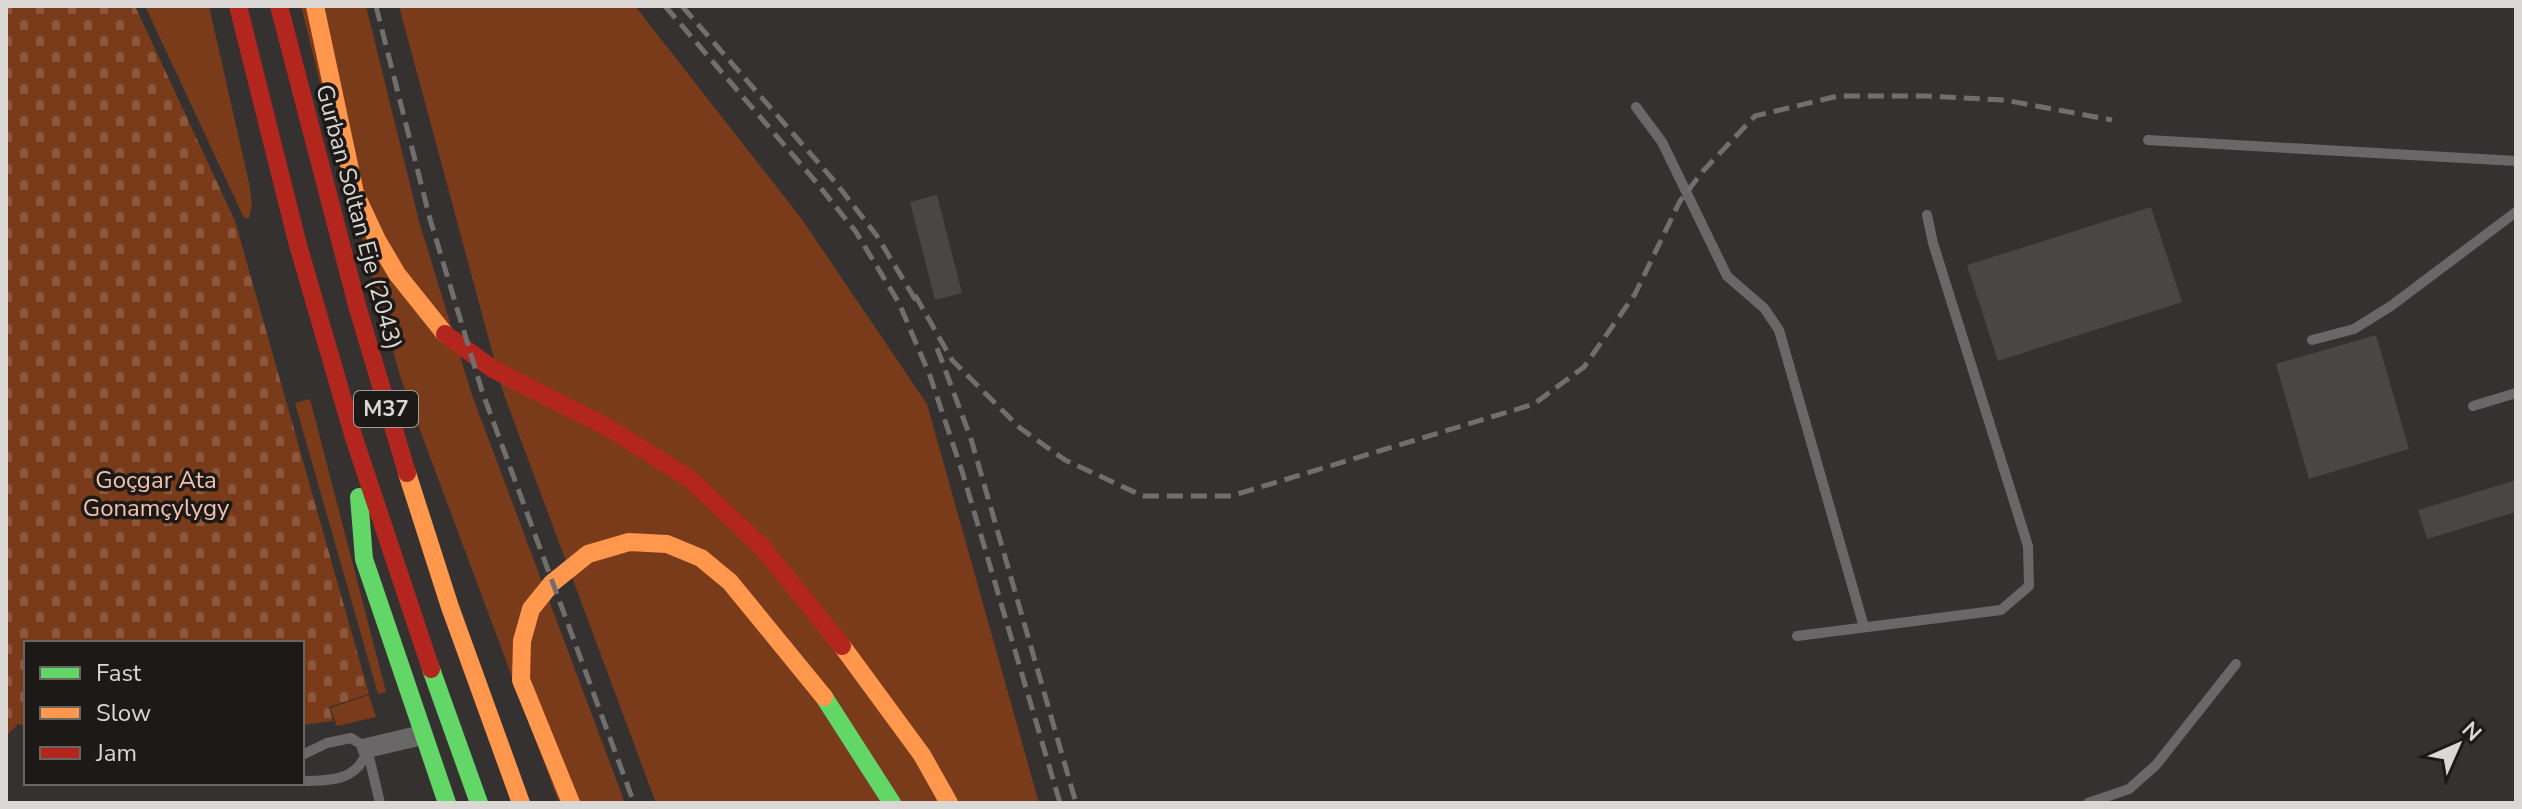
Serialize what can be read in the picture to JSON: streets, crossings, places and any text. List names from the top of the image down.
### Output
{
  "streets": {
    "highway": ["Gurban Soltan Eje (2043)", "M37"]
  },
  "parks": ["Goçgar Ata Gonamçylygy"],
  "legend": ["Fast", "Slow", "Jam"],
  "north": "top right"
}
